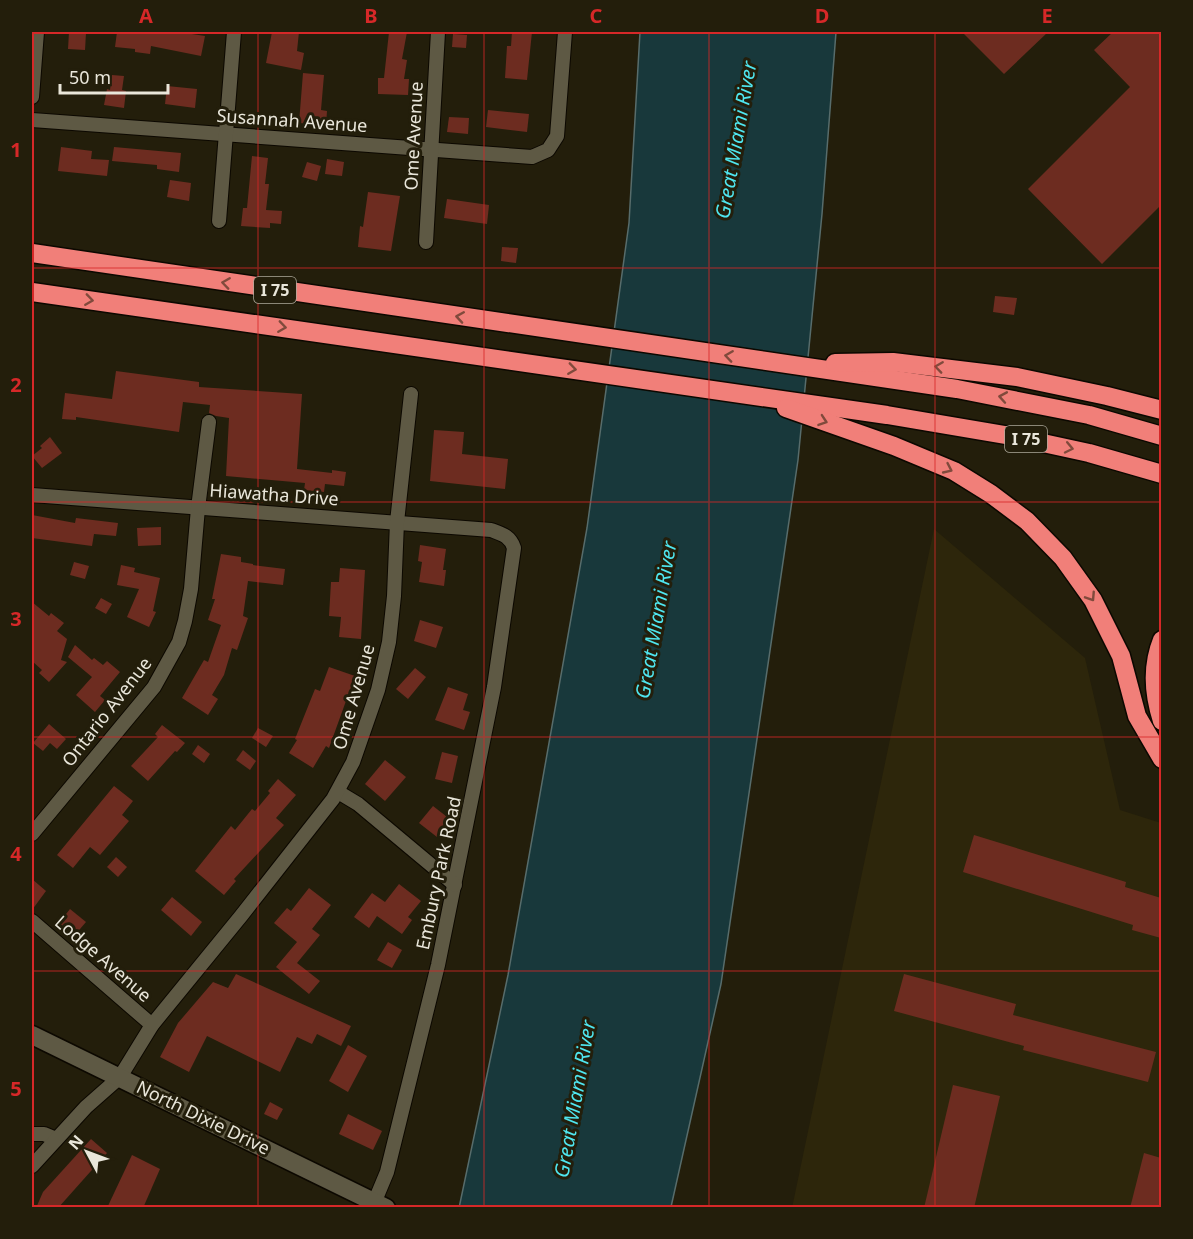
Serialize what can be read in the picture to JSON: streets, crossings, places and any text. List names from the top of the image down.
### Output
{
  "streets": {
    "highway": ["I 75"],
    "main road": ["North Dixie Drive"],
    "street": [
      "Susannah Avenue",
      "Ome Avenue",
      "Hiawatha Drive",
      "Ontario Avenue",
      "Embury Park Road",
      "Lodge Avenue"
    ]
  },
  "crossings": [
    ["Susannah Avenue", "Ome Avenue"],
    ["Ome Avenue", "Hiawatha Drive"],
    ["Ome Avenue", "Lodge Avenue"],
    ["Ome Avenue", "North Dixie Drive"],
    ["Hiawatha Drive", "Ontario Avenue"],
    ["Hiawatha Drive", "Embury Park Road"],
    ["Embury Park Road", "North Dixie Drive"]
  ],
  "water": ["Great Miami River"],
  "scale_bar": "50 m",
  "north": "top left",
  "grid": {
    "columns": [
      "A",
      "B",
      "C",
      "D",
      "E"
    ],
    "rows": [
      "1",
      "2",
      "3",
      "4",
      "5"
    ]
  }
}
